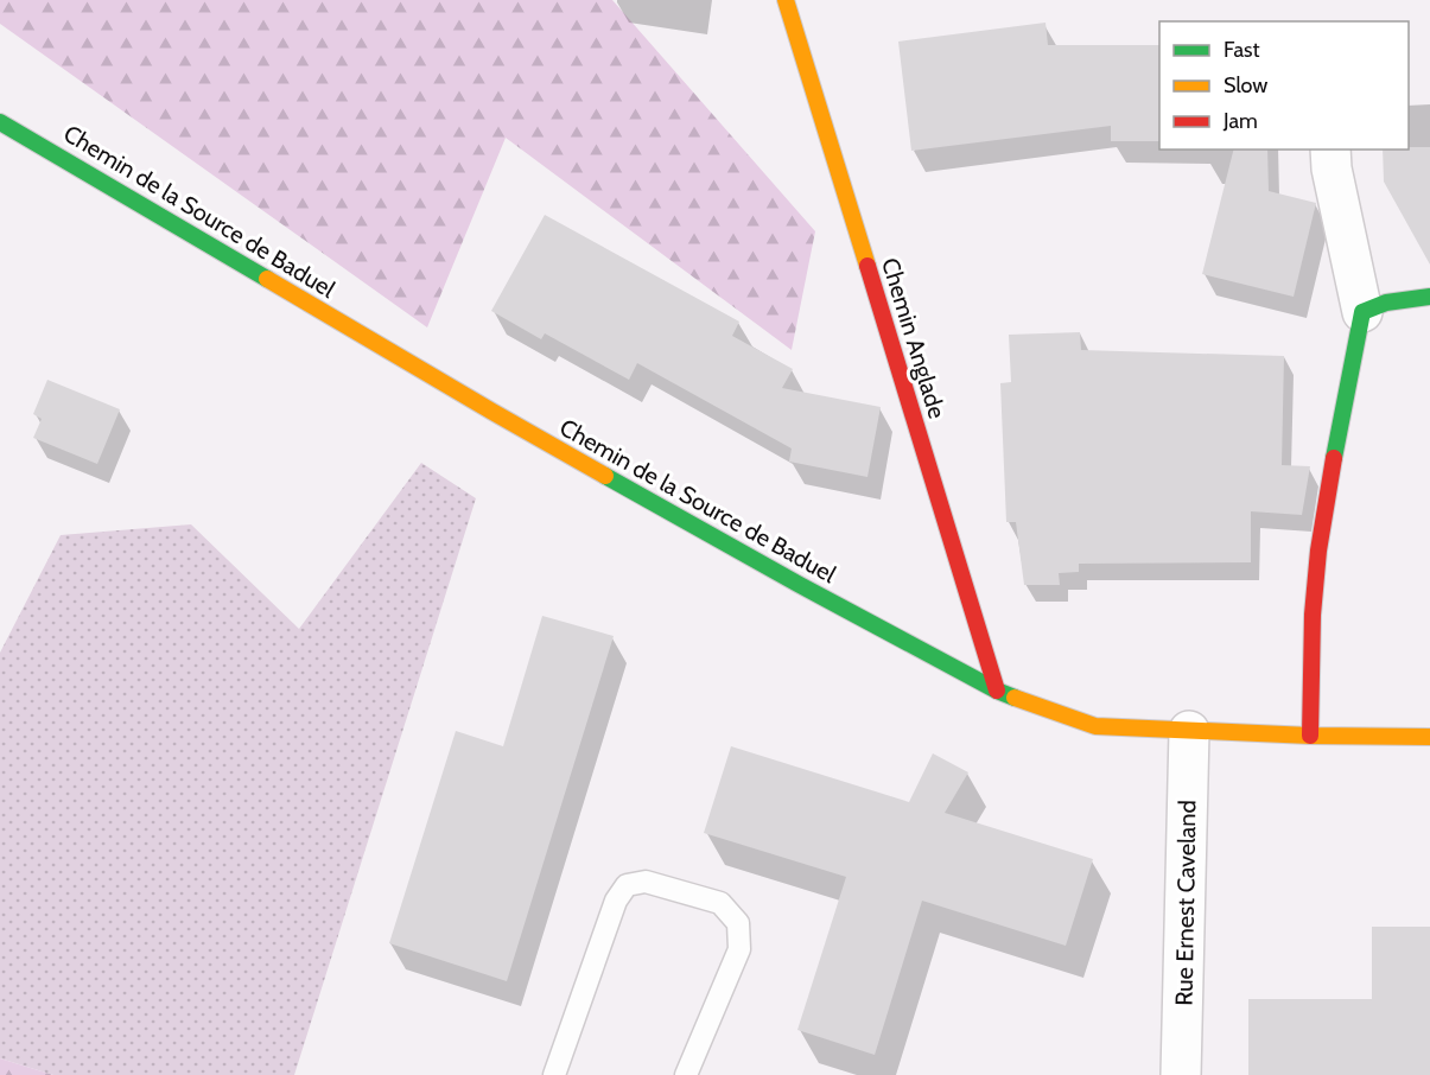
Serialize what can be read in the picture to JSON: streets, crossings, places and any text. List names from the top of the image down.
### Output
{
  "streets": {
    "street": ["Chemin de la Source de Baduel", "Chemin Anglade", "Rue Ernest Caveland"]
  },
  "crossings": [
    ["Chemin de la Source de Baduel", "Chemin Anglade"],
    ["Chemin de la Source de Baduel", "Rue Ernest Caveland"]
  ],
  "legend": ["Fast", "Slow", "Jam"]
}
